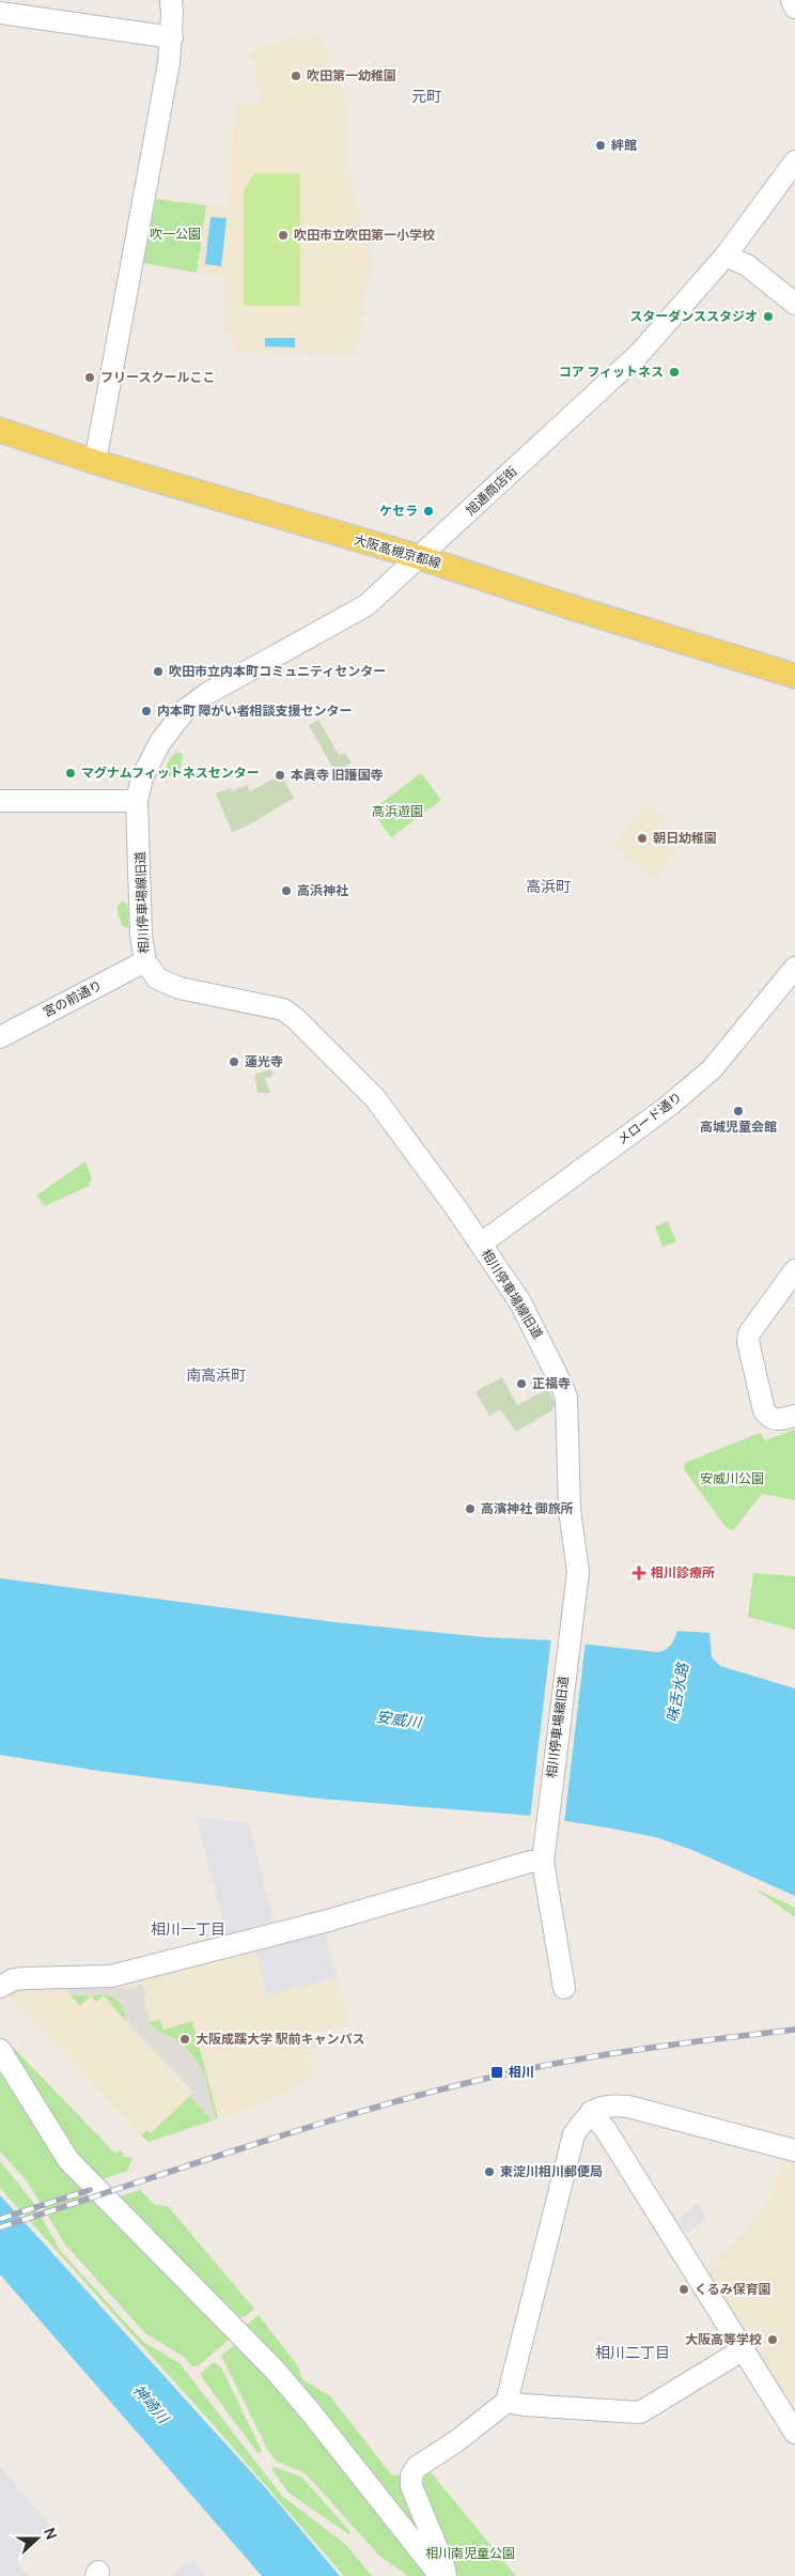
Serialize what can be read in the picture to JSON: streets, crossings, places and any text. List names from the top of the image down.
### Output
{
  "streets": {
    "main road": ["大阪高槻京都線"],
    "street": [
      "旭通商店街",
      "相川停車場線旧道",
      "宮の前通り",
      "メロード通り"
    ]
  },
  "crossings": [
    ["旭通商店街", "大阪高槻京都線"],
    ["旭通商店街", "相川停車場線旧道"],
    ["相川停車場線旧道", "宮の前通り"],
    ["相川停車場線旧道", "メロード通り"]
  ],
  "districts": [
    "元町",
    "高浜町",
    "南高浜町",
    "相川一丁目",
    "相川二丁目"
  ],
  "water": ["味舌水路", "安威川", "神崎川"],
  "parks": [
    "吹一公園",
    "高浜遊園",
    "安威川公園",
    "相川南児童公園"
  ],
  "places": {
    "other": [
      "吹田第一幼稚園",
      "絆館",
      "吹田市立吹田第一小学校",
      "スターダンススタジオ",
      "コア フィットネス",
      "フリースクールここ",
      "ケセラ",
      "吹田市立内本町コミュニティセンター",
      "内本町 障がい者相談支援センター",
      "マグナムフィットネスセンター",
      "本眞寺 旧護国寺",
      "朝日幼稚園",
      "高浜神社",
      "蓮光寺",
      "高城児童会館",
      "正福寺",
      "高濱神社 御旅所",
      "大阪成蹊大学 駅前キャンパス",
      "東淀川相川郵便局",
      "くるみ保育園",
      "大阪高等学校"
    ],
    "health": ["相川診療所"],
    "transit": ["相川"]
  },
  "north": "right"
}
